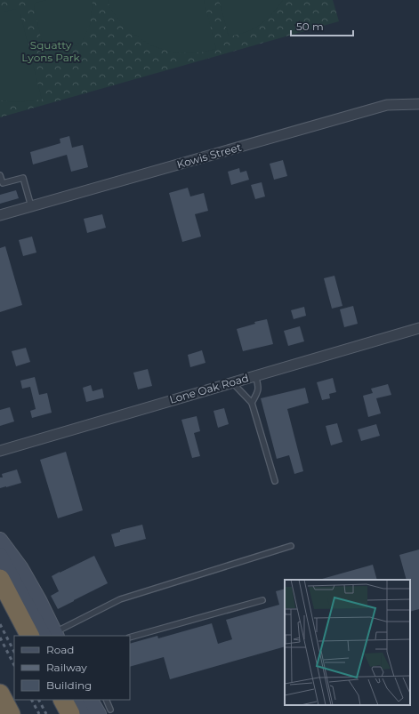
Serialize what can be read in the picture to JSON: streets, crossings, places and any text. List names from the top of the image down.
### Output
{
  "streets": {
    "street": ["Kowis Street", "Lone Oak Road"]
  },
  "parks": ["Squatty Lyons Park"],
  "legend": ["Road", "Railway", "Building"],
  "scale_bar": "50 m"
}
